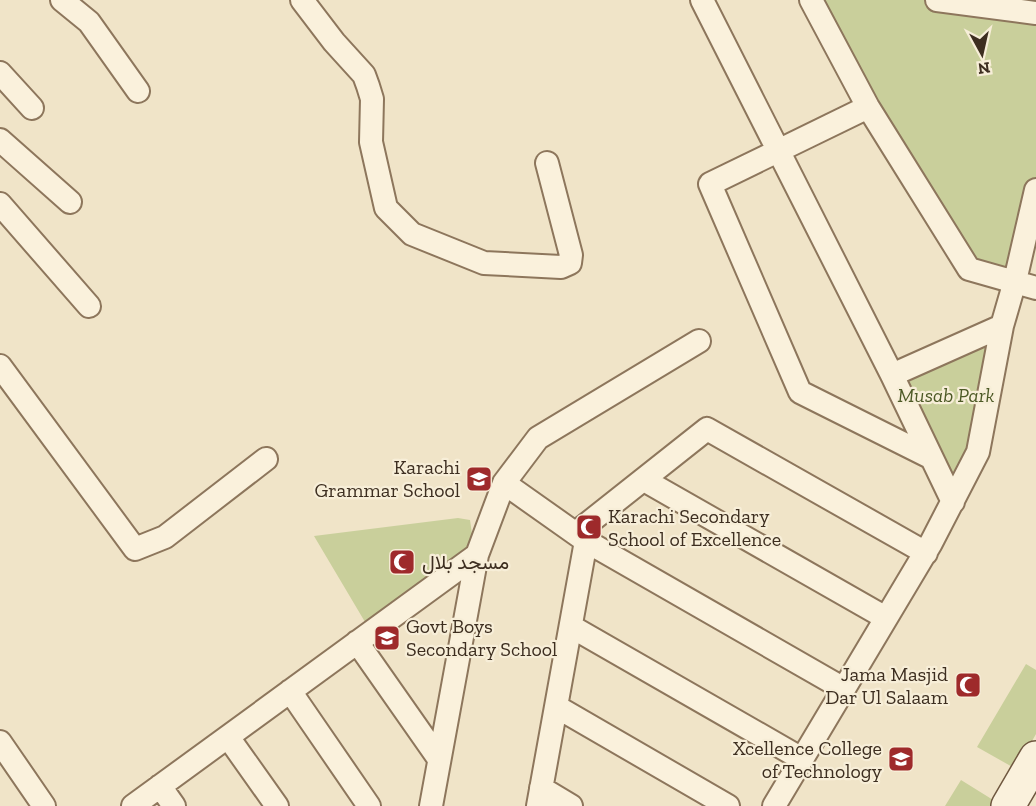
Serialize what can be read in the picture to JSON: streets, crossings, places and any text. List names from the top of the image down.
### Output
{
  "parks": ["Musab Park"],
  "places": {
    "school or university": ["Karachi Grammar School", "Govt Boys Secondary School", "Xcellence College of Technology"],
    "mosque": ["Karachi Secondary School of Excellence", "مسجد بلال", "Jama Masjid Dar Ul Salaam"]
  },
  "north": "bottom"
}
